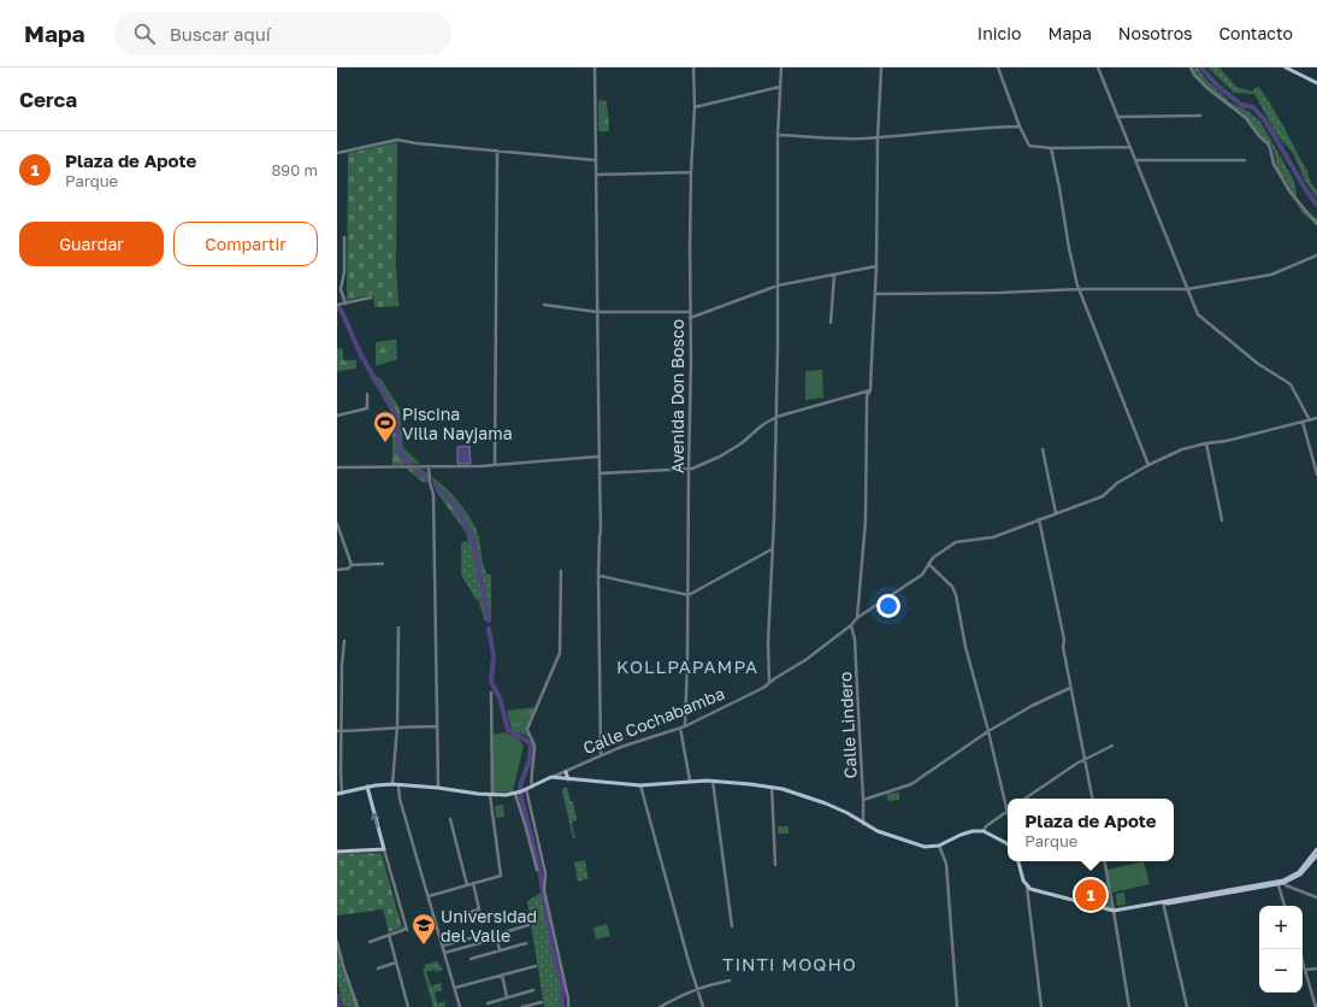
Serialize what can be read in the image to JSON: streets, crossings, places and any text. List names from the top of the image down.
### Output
{
  "streets": {
    "main road": ["Calle Cochabamba"],
    "street": ["Avenida Don Bosco", "Calle Lindero"]
  },
  "crossings": [
    ["Avenida Don Bosco", "Calle Cochabamba"],
    ["Calle Cochabamba", "Calle Lindero"]
  ],
  "districts": ["KOLLPAPAMPA", "TINTI MOQHO"],
  "places": {
    "sports": ["Piscina Villa Nayjama"],
    "school or university": ["Universidad del Valle"]
  },
  "page": {
    "header": "Mapa",
    "search": "Buscar aquí",
    "nav": [
      "Inicio",
      "Mapa",
      "Nosotros",
      "Contacto"
    ],
    "heading": "Cerca",
    "list": [
      {
        "mark": "1",
        "name": "Plaza de Apote",
        "note": "Parque",
        "value": "890 m"
      }
    ],
    "buttons": ["Guardar", "Compartir"],
    "popup": ["Plaza de Apote", "Parque"],
    "pins": "1",
    "map_buttons": ["+", "−"]
  }
}
